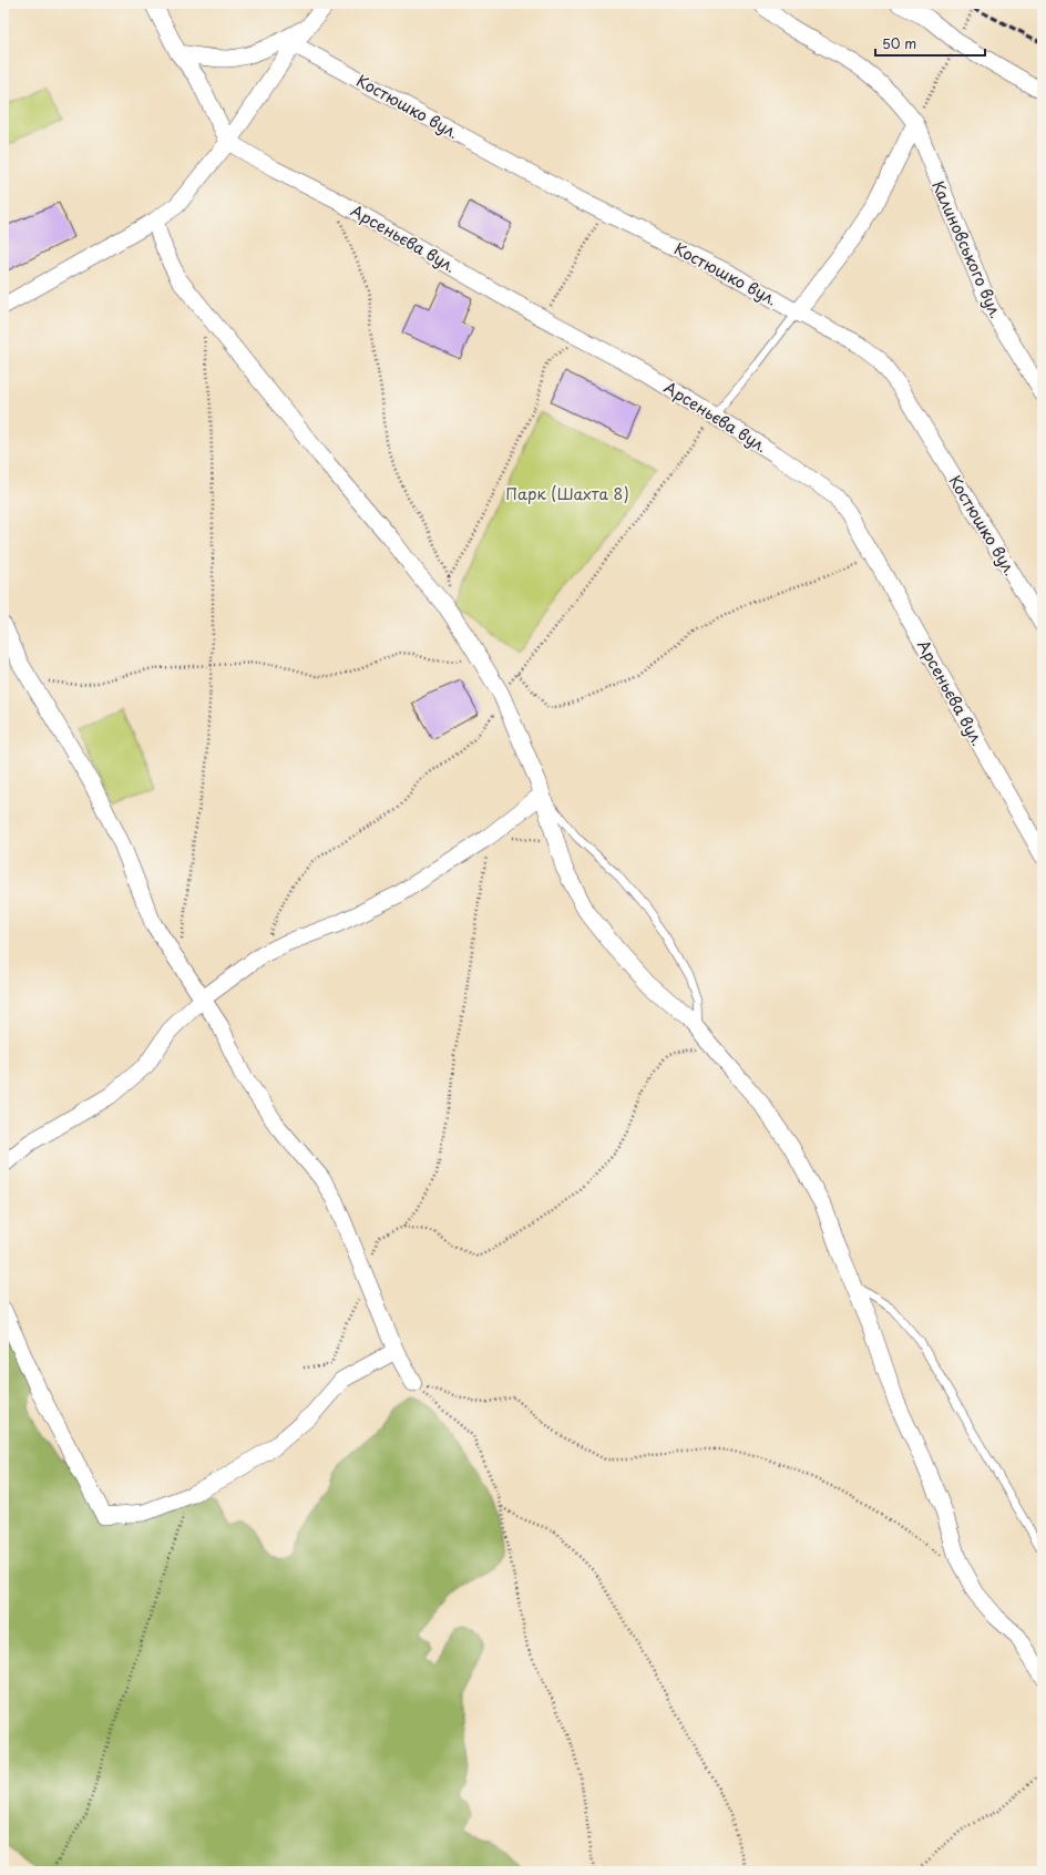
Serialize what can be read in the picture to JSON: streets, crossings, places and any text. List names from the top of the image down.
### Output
{
  "streets": {
    "street": ["Костюшко вул.", "Арсеньєва вул.", "Калиновського вул."]
  },
  "parks": ["Парк (Шахта 8)"],
  "scale_bar": "50 m"
}
